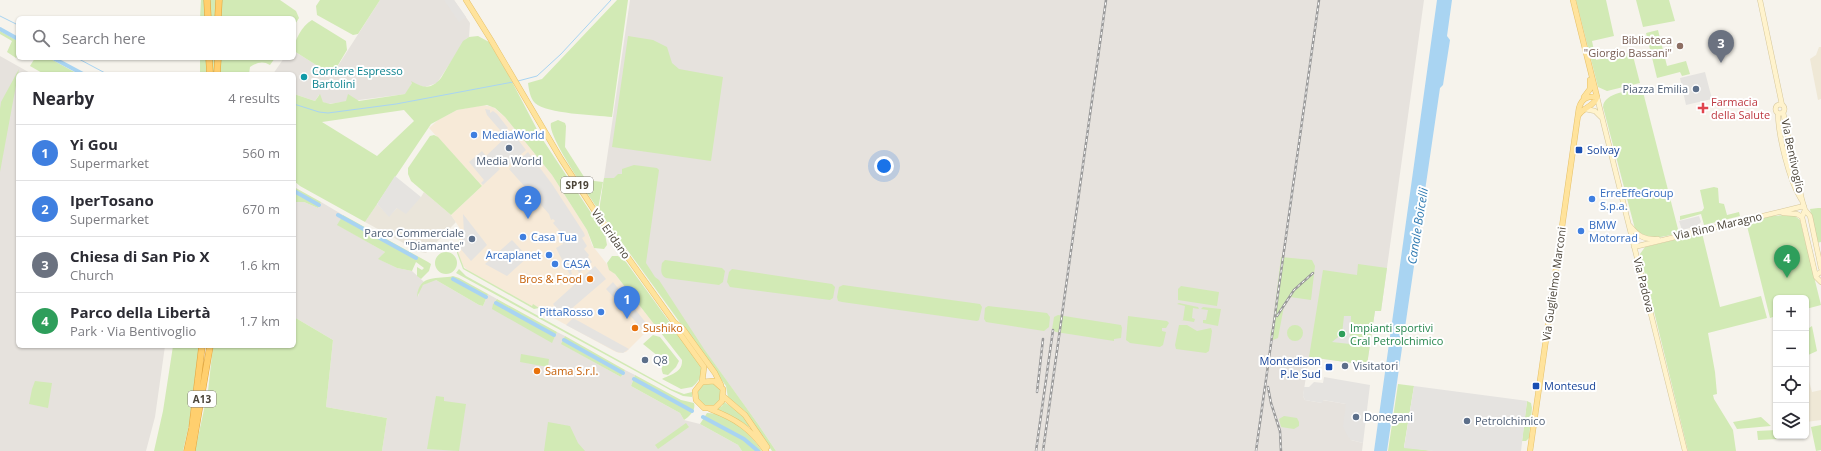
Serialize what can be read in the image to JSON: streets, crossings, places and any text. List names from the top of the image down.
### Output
{
  "streets": {
    "highway": ["A13"],
    "main road": [
      "SP19",
      "Via Eridano",
      "Via Guglielmo Marconi",
      "Via Padova"
    ],
    "street": ["Via Bentivoglio", "Via Rino Maragno"]
  },
  "crossings": [
    ["Via Bentivoglio", "Via Rino Maragno"],
    ["Via Rino Maragno", "Via Padova"],
    ["Via Guglielmo Marconi", "Via Padova"]
  ],
  "water": ["Canale Boicelli"],
  "places": {
    "other": [
      "Biblioteca \"Giorgio Bassani\"",
      "Corriere Espresso Bartolini",
      "Piazza Emilia",
      "MediaWorld",
      "Media World",
      "ErreEffeGroup S.p.a.",
      "BMW Motorrad",
      "Casa Tua",
      "Parco Commerciale \"Diamante\"",
      "Arcaplanet",
      "CASA",
      "Bros & Food",
      "PittaRosso",
      "Sushiko",
      "Impianti sportivi Cral Petrolchimico",
      "Q8",
      "Visitatori",
      "Sama S.r.l.",
      "Donegani",
      "Petrolchimico"
    ],
    "health": ["Farmacia della Salute"],
    "transit": ["Solvay", "Montedison P.le Sud", "Montesud"]
  },
  "page": {
    "search": "Search here",
    "pins": [
      "3",
      "2",
      "4",
      "1"
    ],
    "heading": ["Nearby", "4 results"],
    "list": [
      {
        "mark": "1",
        "name": "Yi Gou",
        "note": "Supermarket",
        "value": "560 m"
      },
      {
        "mark": "2",
        "name": "IperTosano",
        "note": "Supermarket",
        "value": "670 m"
      },
      {
        "mark": "3",
        "name": "Chiesa di San Pio X",
        "note": "Church",
        "value": "1.6 km"
      },
      {
        "mark": "4",
        "name": "Parco della Libertà",
        "note": "Park · Via Bentivoglio",
        "value": "1.7 km"
      }
    ],
    "map_buttons": ["+", "−"]
  }
}
